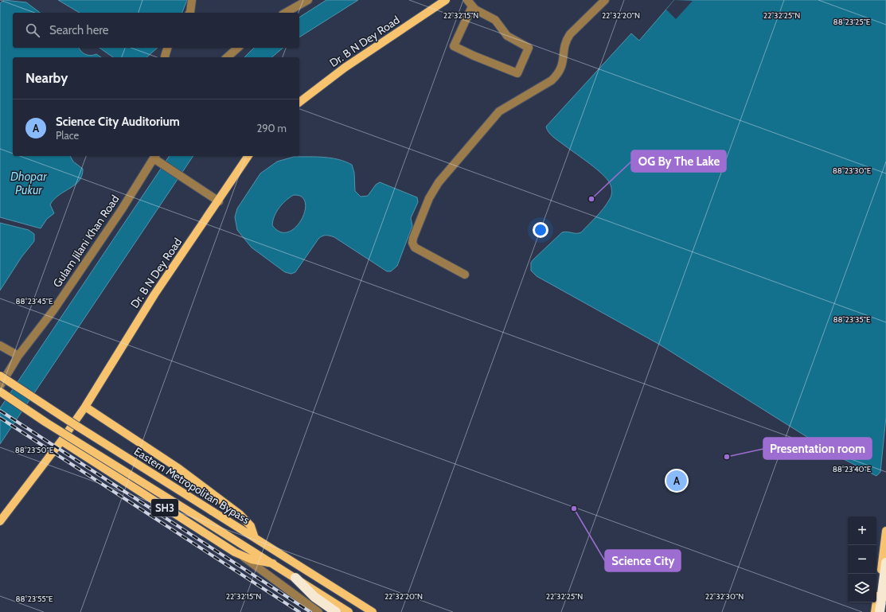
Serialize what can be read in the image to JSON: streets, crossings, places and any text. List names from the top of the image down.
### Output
{
  "streets": {
    "main road": ["Dr. B N Dey Road", "Eastern Metropolitan Bypass", "SH3"],
    "street": ["Gulam Jilani Khan Road"]
  },
  "crossings": [
    ["Dr. B N Dey Road", "SH3"]
  ],
  "water": ["Dhopar Pukur"],
  "places": ["OG By The Lake", "Presentation room", "Science City"],
  "page": {
    "search": "Search here",
    "heading": "Nearby",
    "list": [
      {
        "mark": "A",
        "name": "Science City Auditorium",
        "note": "Place",
        "value": "290 m"
      }
    ],
    "pins": "A",
    "map_buttons": ["+", "−"]
  },
  "coordinates": [
    "22°32'15\"N",
    "22°32'25\"N",
    "22°32'20\"N",
    "88°23'25\"E",
    "88°23'30\"E",
    "88°23'45\"E",
    "88°23'35\"E",
    "88°23'50\"E",
    "88°23'40\"E",
    "22°32'30\"N",
    "88°23'55\"E"
  ]
}
